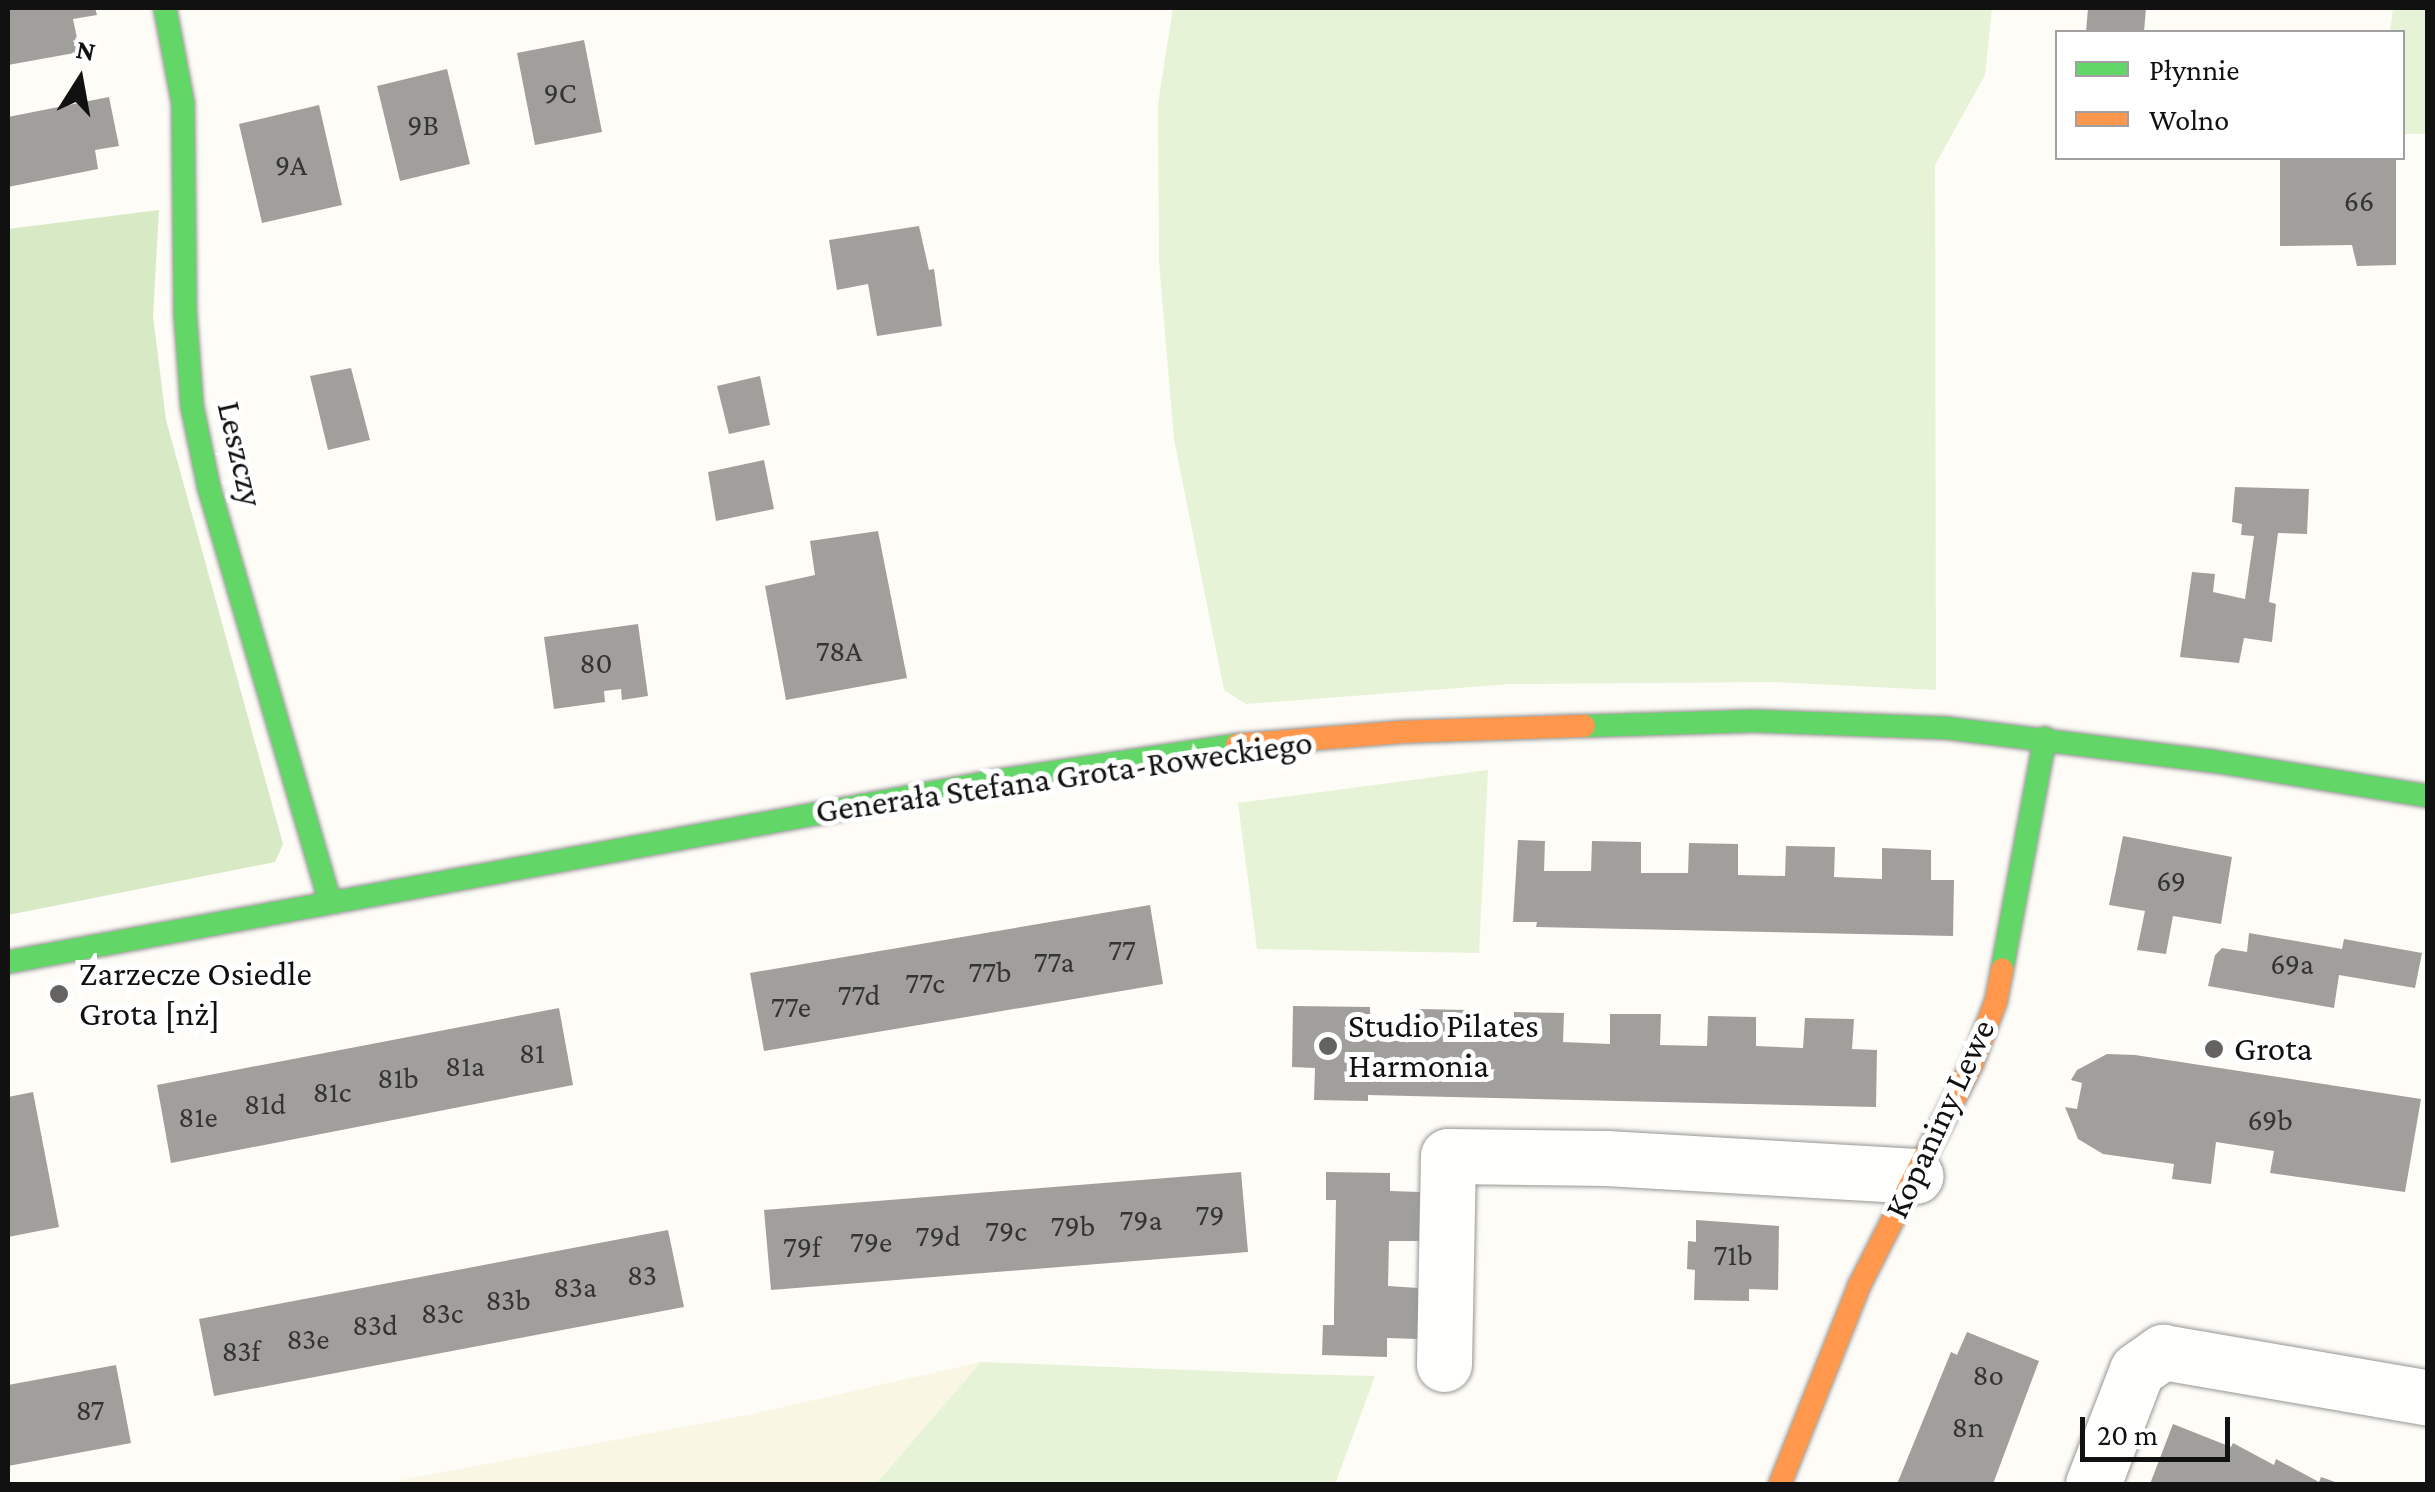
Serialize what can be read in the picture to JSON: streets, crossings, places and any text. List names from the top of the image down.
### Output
{
  "streets": {
    "street": ["Leszczy", "Generała Stefana Grota-Roweckiego", "Kopaniny Lewe"]
  },
  "crossings": [
    ["Leszczy", "Generała Stefana Grota-Roweckiego"],
    ["Generała Stefana Grota-Roweckiego", "Kopaniny Lewe"]
  ],
  "places": ["Zarzecze Osiedle Grota [nż]", "Studio Pilates Harmonia", "Grota"],
  "house_numbers": [
    "9C",
    "9B",
    "9A",
    "66",
    "78A",
    "80",
    "69",
    "77",
    "77a",
    "69a",
    "77b",
    "77c",
    "77d",
    "77e",
    "81",
    "81a",
    "81b",
    "81c",
    "81d",
    "81e",
    "69b",
    "79",
    "79a",
    "79b",
    "79c",
    "79d",
    "79e",
    "79f",
    "71b",
    "83",
    "83a",
    "83b",
    "83c",
    "83d",
    "83e",
    "83f",
    "8o",
    "87",
    "8n"
  ],
  "legend": ["Płynnie", "Wolno"],
  "scale_bar": "20 m",
  "north": "top"
}
